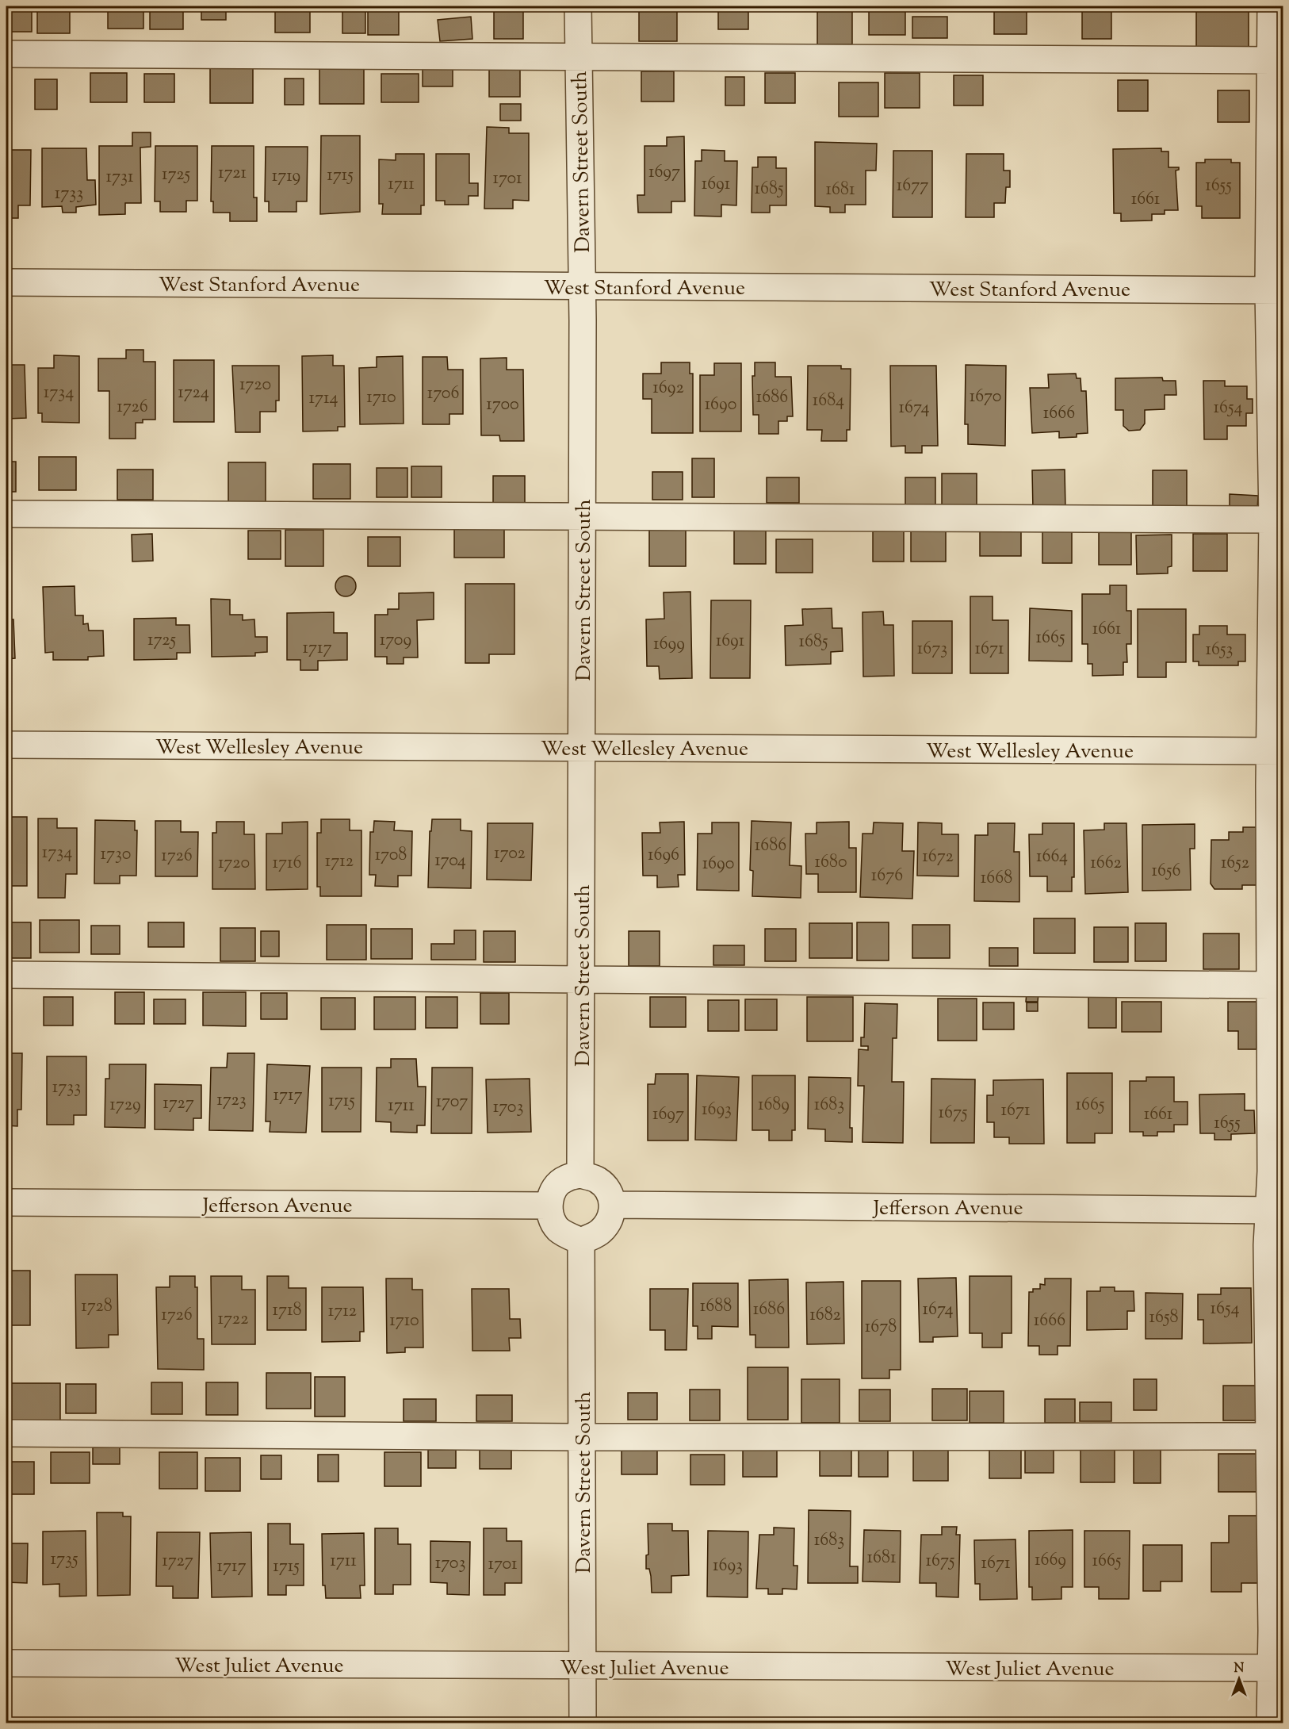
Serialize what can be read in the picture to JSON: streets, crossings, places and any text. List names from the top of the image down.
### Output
{
  "streets": {
    "street": [
      "Davern Street South",
      "West Stanford Avenue",
      "West Wellesley Avenue",
      "Jefferson Avenue",
      "West Juliet Avenue"
    ]
  },
  "crossings": [
    ["Davern Street South", "West Stanford Avenue"],
    ["Davern Street South", "West Wellesley Avenue"],
    ["Davern Street South", "Jefferson Avenue"],
    ["Davern Street South", "West Juliet Avenue"]
  ],
  "house_numbers": [
    "1697",
    "1721",
    "1725",
    "1715",
    "1719",
    "1731",
    "1701",
    "1711",
    "1691",
    "1677",
    "1655",
    "1685",
    "1681",
    "1733",
    "1661",
    "1720",
    "1692",
    "1734",
    "1724",
    "1706",
    "1670",
    "1710",
    "1686",
    "1714",
    "1684",
    "1700",
    "1690",
    "1726",
    "1674",
    "1654",
    "1666",
    "1661",
    "1665",
    "1725",
    "1709",
    "1691",
    "1685",
    "1699",
    "1717",
    "1673",
    "1671",
    "1653",
    "1686",
    "1734",
    "1702",
    "1730",
    "1708",
    "1696",
    "1726",
    "1672",
    "1664",
    "1704",
    "1712",
    "1680",
    "1720",
    "1716",
    "1662",
    "1652",
    "1690",
    "1656",
    "1676",
    "1668",
    "1733",
    "1717",
    "1723",
    "1715",
    "1707",
    "1727",
    "1729",
    "1689",
    "1683",
    "1665",
    "1711",
    "1703",
    "1693",
    "1671",
    "1675",
    "1697",
    "1661",
    "1655",
    "1728",
    "1688",
    "1654",
    "1686",
    "1674",
    "1718",
    "1712",
    "1726",
    "1682",
    "1658",
    "1722",
    "1710",
    "1666",
    "1678",
    "1683",
    "1681",
    "1735",
    "1669",
    "1727",
    "1711",
    "1675",
    "1665",
    "1703",
    "1671",
    "1701",
    "1693",
    "1717",
    "1715"
  ],
  "north": "top"
}
